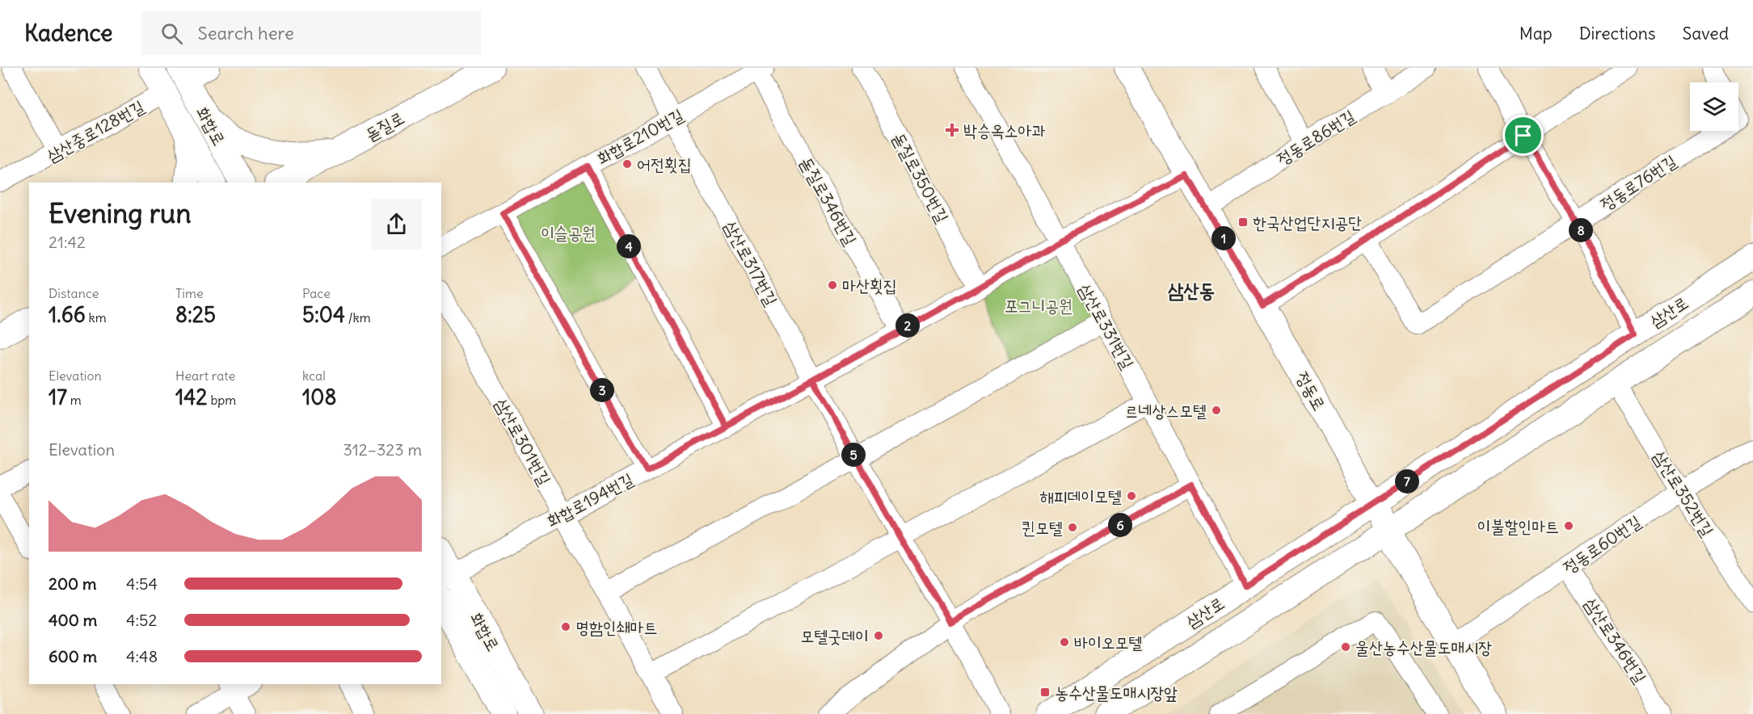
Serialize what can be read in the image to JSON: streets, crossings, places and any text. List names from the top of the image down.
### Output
{
  "streets": {
    "main road": [
      "화합로",
      "돋질로",
      "삼산로",
      "정동로"
    ],
    "street": [
      "삼산중로128번길",
      "화합로210번길",
      "정동로86번길",
      "돋질로350번길",
      "정동로76번길",
      "돋질로346번길",
      "삼산로317번길",
      "삼산로331번길",
      "삼산로301번길",
      "삼산로352번길",
      "화합로194번길",
      "정동로60번길",
      "삼산로346번길"
    ]
  },
  "crossings": [
    ["화합로", "삼산중로128번길"],
    ["화합로", "화합로194번길"],
    ["화합로210번길", "돋질로346번길"],
    ["화합로210번길", "삼산로317번길"],
    ["정동로86번길", "정동로"],
    ["돋질로350번길", "화합로194번길"],
    ["돋질로346번길", "화합로194번길"],
    ["삼산로317번길", "화합로194번길"],
    ["삼산로", "삼산로331번길"],
    ["삼산로", "정동로"],
    ["삼산로", "삼산로352번길"],
    ["삼산로331번길", "화합로194번길"],
    ["정동로", "화합로194번길"],
    ["정동로", "정동로60번길"],
    ["삼산로301번길", "화합로194번길"],
    ["삼산로352번길", "정동로60번길"],
    ["정동로60번길", "삼산로346번길"]
  ],
  "districts": ["삼산동"],
  "parks": ["이슬공원", "포그니공원"],
  "places": {
    "health": ["박승옥소아과"],
    "other": [
      "어전횟집",
      "마산횟집",
      "르네상스모텔",
      "해피데이모텔",
      "이불할인마트",
      "퀸모텔",
      "명함인쇄마트",
      "모텔굿데이",
      "바이오모텔",
      "울산농수산물도매시장"
    ],
    "transit": ["한국산업단지공단", "농수산물도매시장앞"]
  },
  "page": {
    "header": "Kadence",
    "search": "Search here",
    "nav": ["Map", "Directions", "Saved"],
    "heading": ["Evening run", "21:42"],
    "pins": [
      "8",
      "1",
      "4",
      "2",
      "3",
      "5",
      "7",
      "6"
    ],
    "stats": [
      ["Distance", "1.66 km"],
      ["Time", "8:25"],
      ["Pace", "5:04 /km"],
      ["Elevation", "17 m"],
      ["Heart rate", "142 bpm"],
      ["kcal", "108"]
    ],
    "chart": ["Elevation", "312–323 m"],
    "list": [
      {
        "name": "200 m",
        "note": "4:54"
      },
      {
        "name": "400 m",
        "note": "4:52"
      },
      {
        "name": "600 m",
        "note": "4:48"
      }
    ]
  }
}
